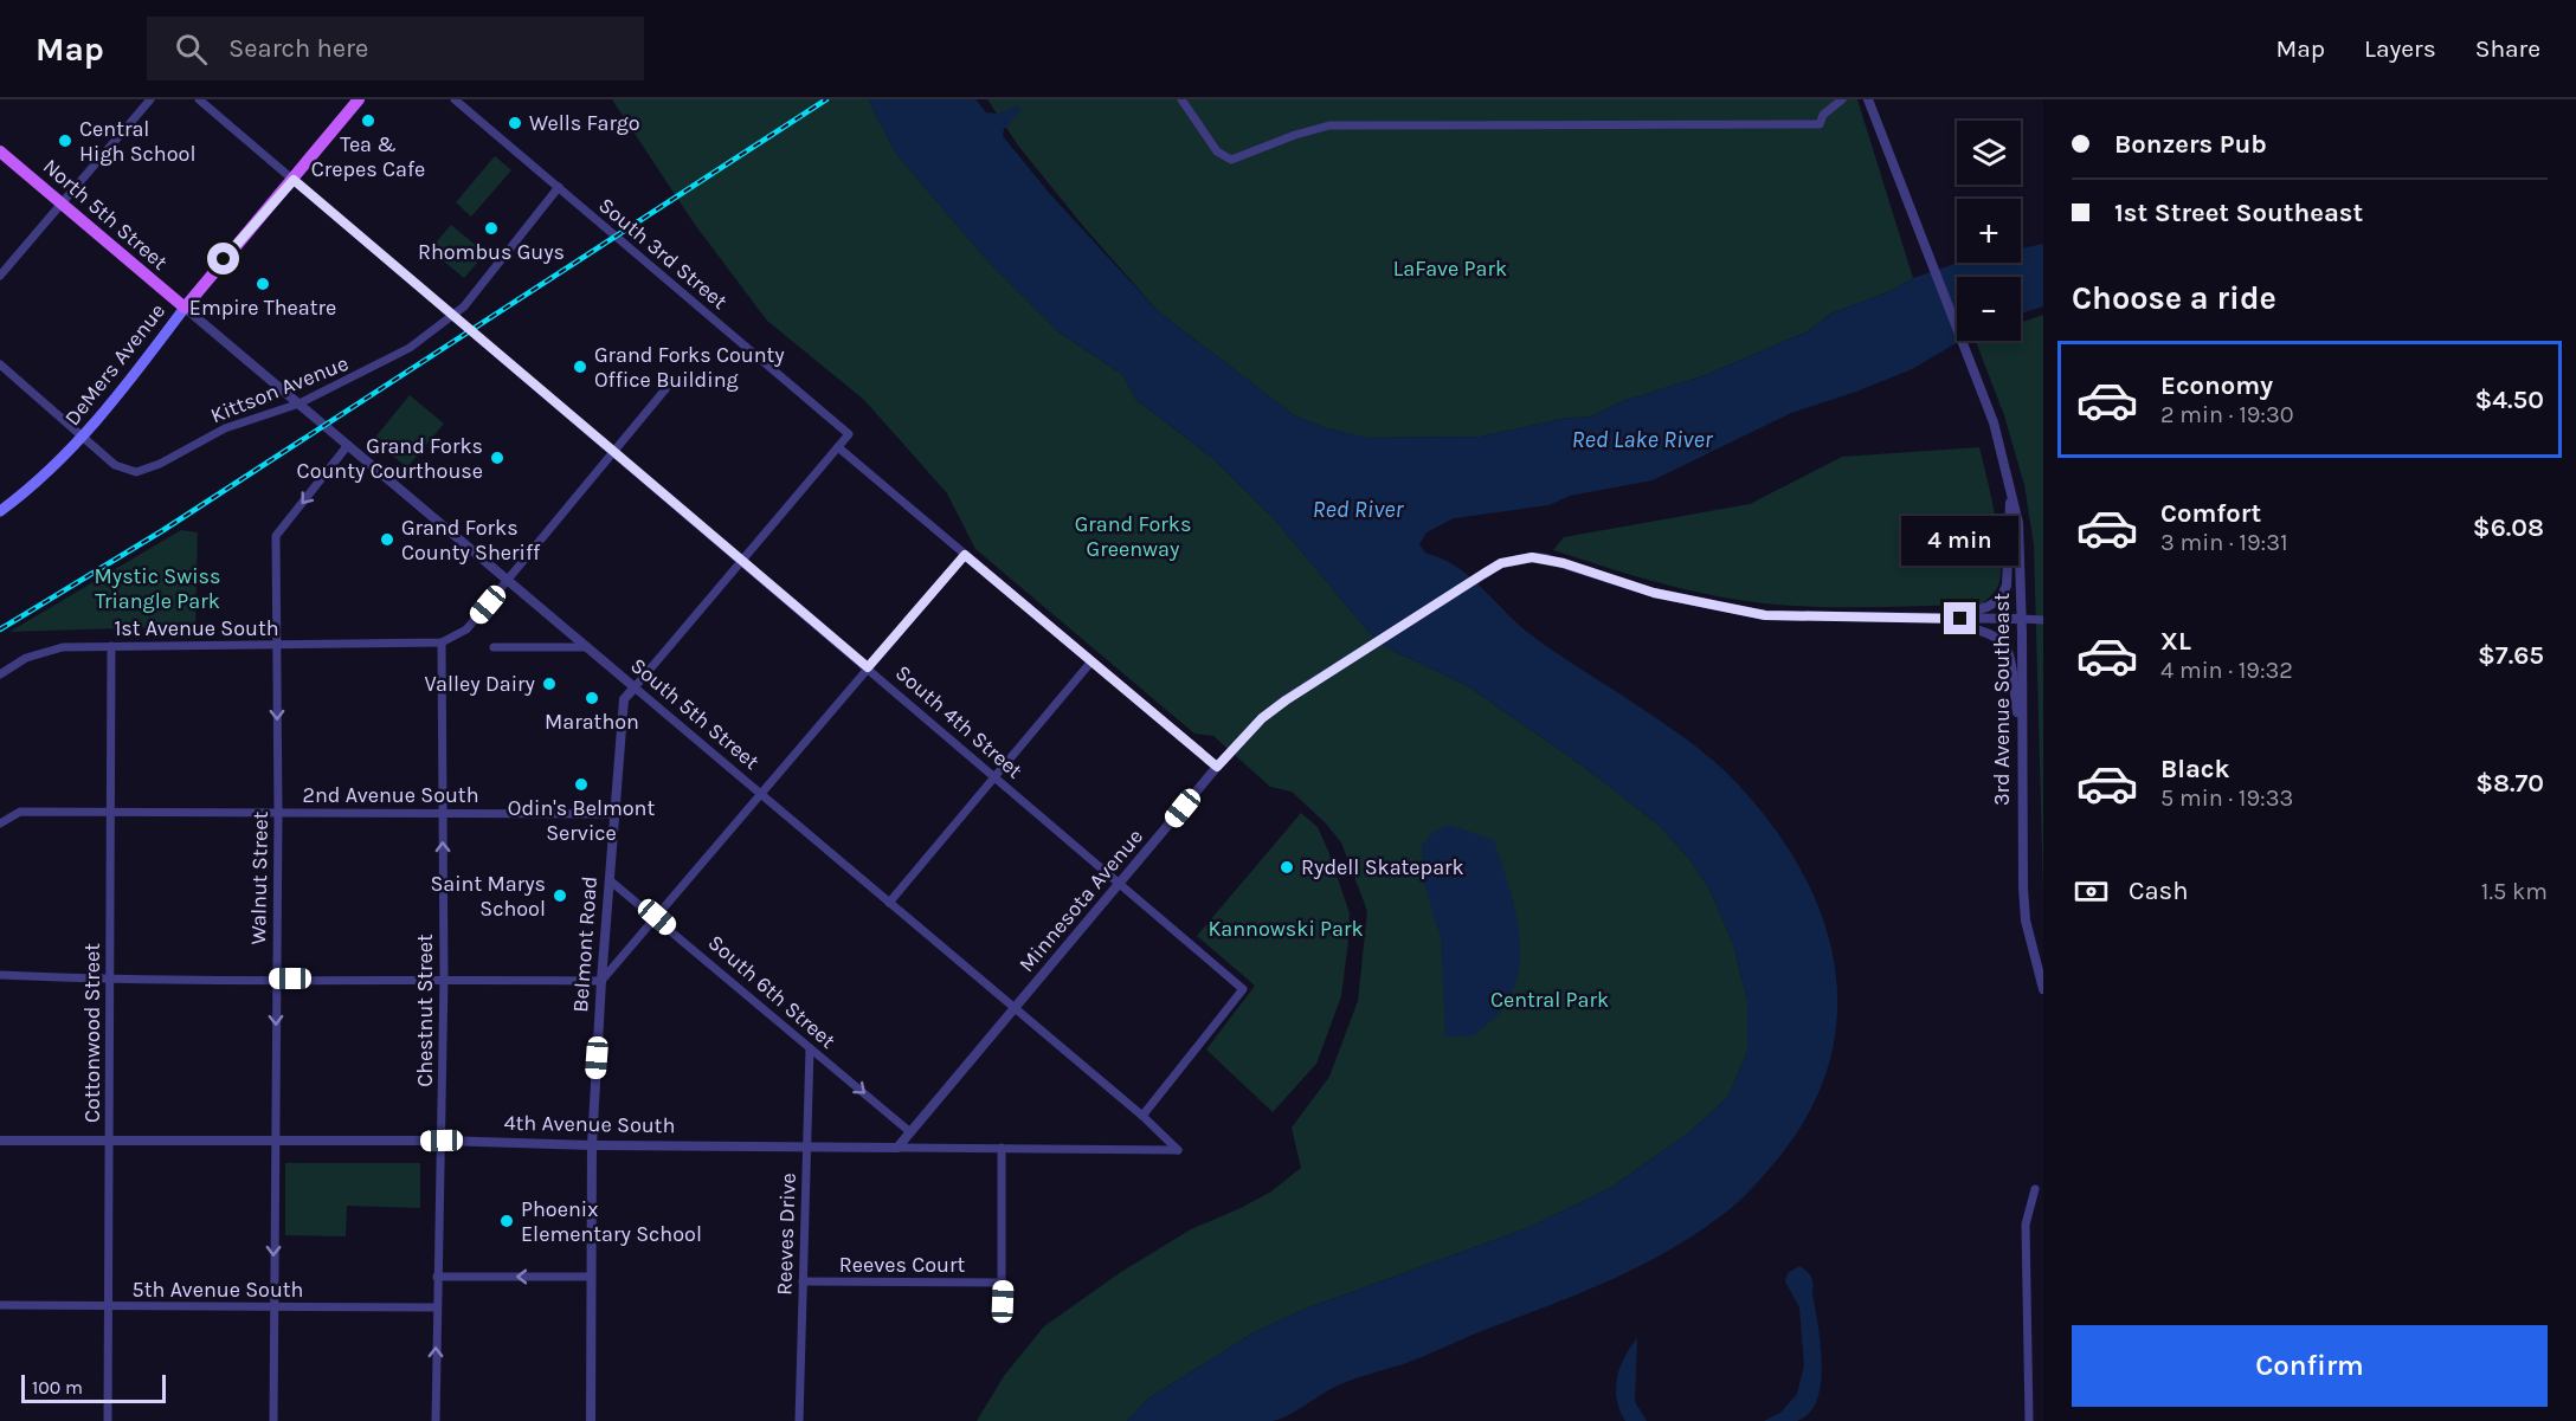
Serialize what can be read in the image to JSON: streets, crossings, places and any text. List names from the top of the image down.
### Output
{
  "streets": {
    "main road": ["North 5th Street", "DeMers Avenue"],
    "street": [
      "South 3rd Street",
      "Kittson Avenue",
      "1st Avenue South",
      "3rd Avenue Southeast",
      "South 5th Street",
      "South 4th Street",
      "2nd Avenue South",
      "Walnut Street",
      "Minnesota Avenue",
      "Belmont Road",
      "South 6th Street",
      "Chestnut Street",
      "Cottonwood Street",
      "4th Avenue South",
      "Reeves Drive",
      "Reeves Court",
      "5th Avenue South"
    ]
  },
  "crossings": [
    ["North 5th Street", "DeMers Avenue"],
    ["North 5th Street", "South 5th Street"],
    ["South 3rd Street", "Kittson Avenue"],
    ["DeMers Avenue", "Kittson Avenue"],
    ["DeMers Avenue", "South 5th Street"],
    ["DeMers Avenue", "South 4th Street"],
    ["Kittson Avenue", "South 5th Street"],
    ["Kittson Avenue", "South 4th Street"],
    ["1st Avenue South", "Walnut Street"],
    ["1st Avenue South", "Chestnut Street"],
    ["1st Avenue South", "Cottonwood Street"],
    ["South 5th Street", "South 4th Street"],
    ["South 5th Street", "Walnut Street"],
    ["South 5th Street", "Minnesota Avenue"],
    ["South 5th Street", "Belmont Road"],
    ["South 5th Street", "4th Avenue South"],
    ["South 4th Street", "Minnesota Avenue"],
    ["2nd Avenue South", "Walnut Street"],
    ["2nd Avenue South", "Belmont Road"],
    ["2nd Avenue South", "Chestnut Street"],
    ["2nd Avenue South", "Cottonwood Street"],
    ["Walnut Street", "4th Avenue South"],
    ["Walnut Street", "5th Avenue South"],
    ["Minnesota Avenue", "South 6th Street"],
    ["Minnesota Avenue", "4th Avenue South"],
    ["Belmont Road", "South 6th Street"],
    ["Belmont Road", "4th Avenue South"],
    ["South 6th Street", "Reeves Drive"],
    ["Chestnut Street", "4th Avenue South"],
    ["Chestnut Street", "5th Avenue South"],
    ["Cottonwood Street", "4th Avenue South"],
    ["Cottonwood Street", "5th Avenue South"],
    ["4th Avenue South", "Reeves Drive"],
    ["Reeves Drive", "Reeves Court"]
  ],
  "one_way": ["Walnut Street", "Chestnut Street"],
  "water": ["Red Lake River", "Red River"],
  "parks": [
    "LaFave Park",
    "Grand Forks Greenway",
    "Mystic Swiss Triangle Park",
    "Kannowski Park",
    "Central Park"
  ],
  "places": [
    "Tea & Crepes Cafe",
    "Wells Fargo",
    "Central High School",
    "Rhombus Guys",
    "Empire Theatre",
    "Grand Forks County Office Building",
    "Grand Forks County Courthouse",
    "Grand Forks County Sheriff",
    "Valley Dairy",
    "Marathon",
    "Odin's Belmont Service",
    "Rydell Skatepark",
    "Saint Marys School",
    "Phoenix Elementary School"
  ],
  "scale_bar": "100 m",
  "page": {
    "header": "Map",
    "search": "Search here",
    "nav": ["Map", "Layers", "Share"],
    "banner": ["Bonzers Pub", "1st Street Southeast"],
    "map_buttons": ["+", "−"],
    "heading": "Choose a ride",
    "list": [
      {
        "name": "Economy",
        "note": "2 min · 19:30",
        "value": "$4.50"
      },
      {
        "name": "Comfort",
        "note": "3 min · 19:31",
        "value": "$6.08"
      },
      {
        "name": "XL",
        "note": "4 min · 19:32",
        "value": "$7.65"
      },
      {
        "name": "Black",
        "note": "5 min · 19:33",
        "value": "$8.70"
      }
    ],
    "bubble": "4 min",
    "pay": ["Cash", "1.5 km"],
    "buttons": "Confirm",
    "scale": "100 m"
  }
}
